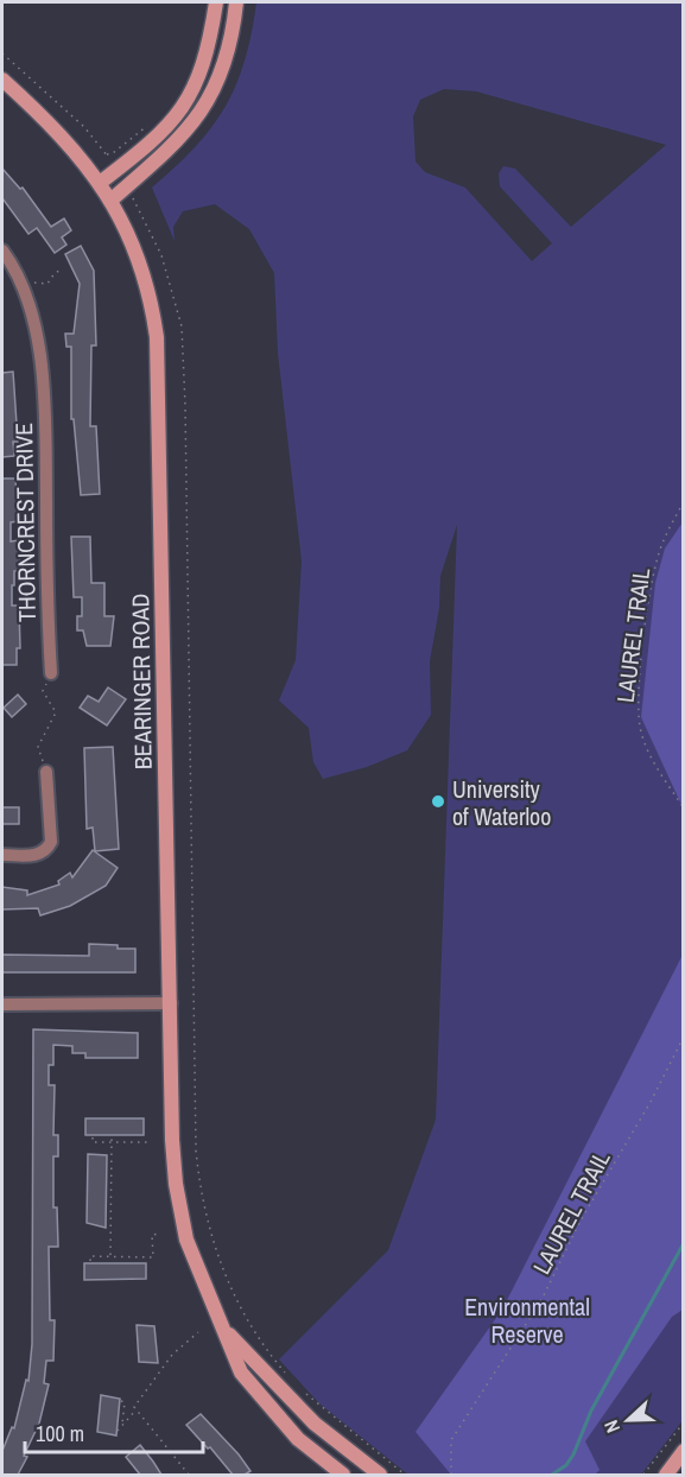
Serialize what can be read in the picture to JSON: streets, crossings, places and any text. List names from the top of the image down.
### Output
{
  "streets": {
    "street": ["THORNCREST DRIVE", "BEARINGER ROAD"],
    "path": ["LAUREL TRAIL"]
  },
  "parks": ["Environmental Reserve"],
  "places": ["University of Waterloo"],
  "scale_bar": "100 m",
  "north": "left"
}
